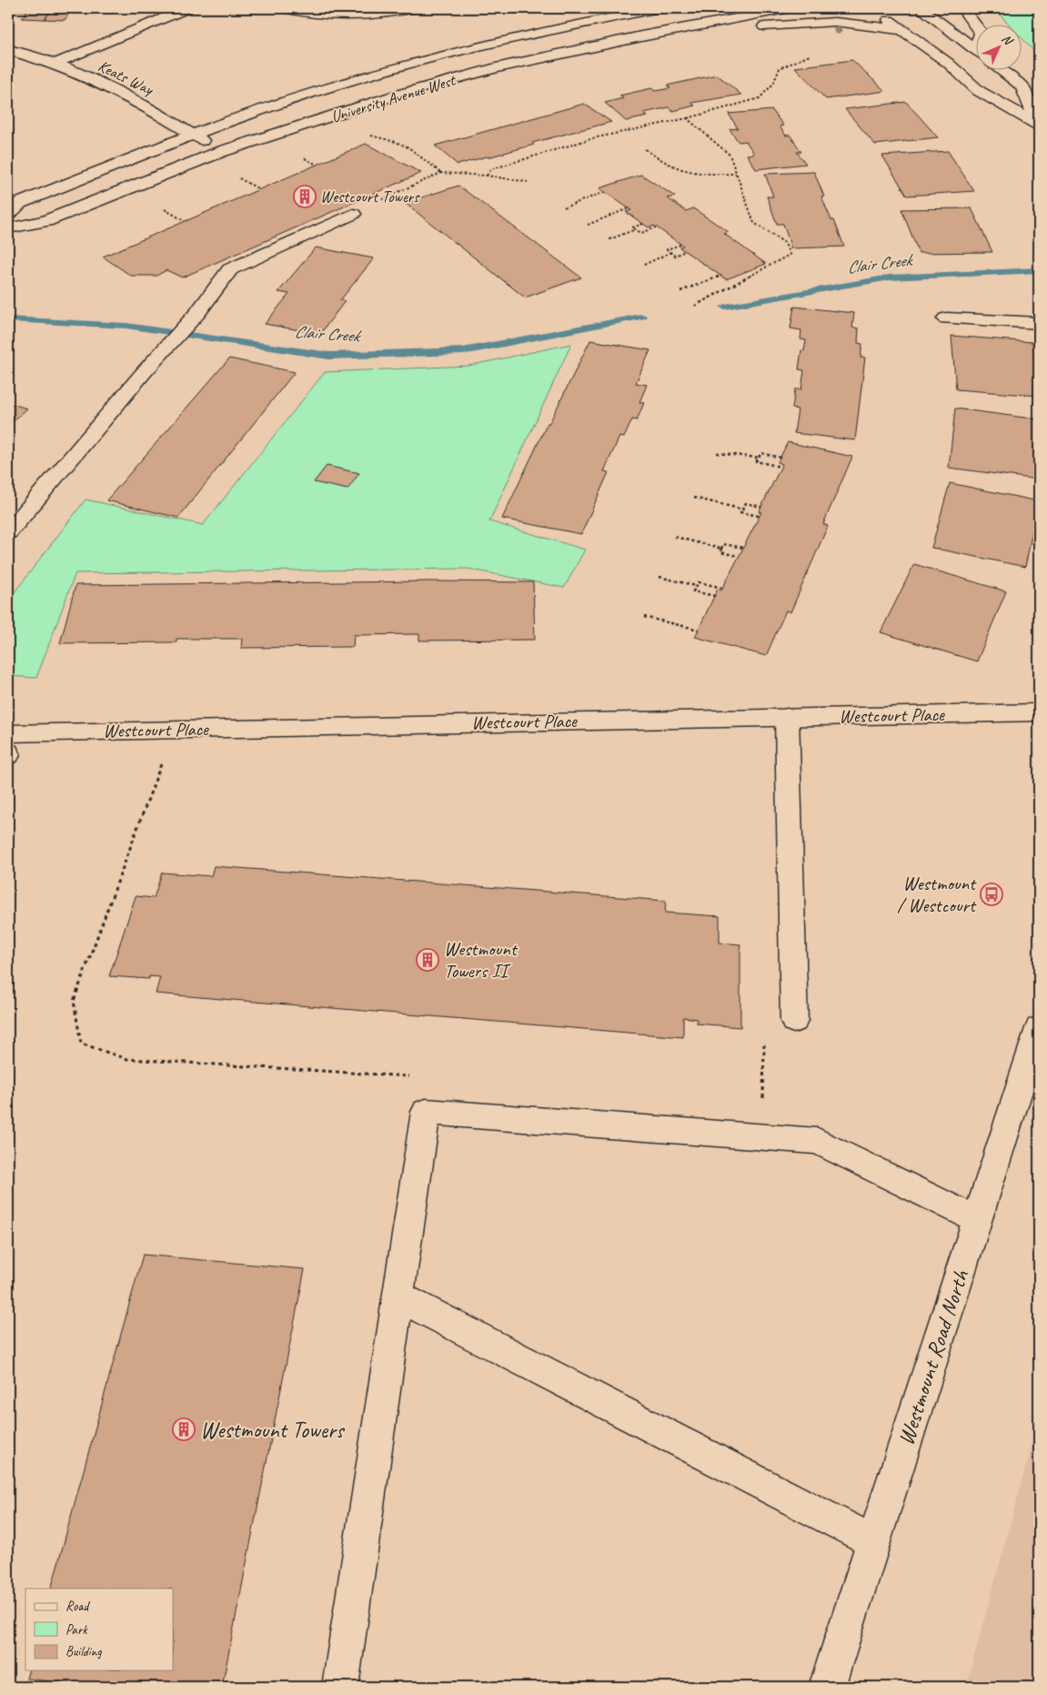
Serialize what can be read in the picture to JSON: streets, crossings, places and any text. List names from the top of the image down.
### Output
{
  "streets": {
    "main road": [
      "Keats Way",
      "University Avenue West",
      "Westcourt Place",
      "Westmount Road North"
    ]
  },
  "crossings": [
    ["Keats Way", "University Avenue West"]
  ],
  "water": ["Clair Creek"],
  "places": {
    "building": ["Westcourt Towers", "Westmount Towers II", "Westmount Towers"],
    "bus stop": ["Westmount / Westcourt"]
  },
  "legend": ["Road", "Park", "Building"],
  "north": "top right"
}
